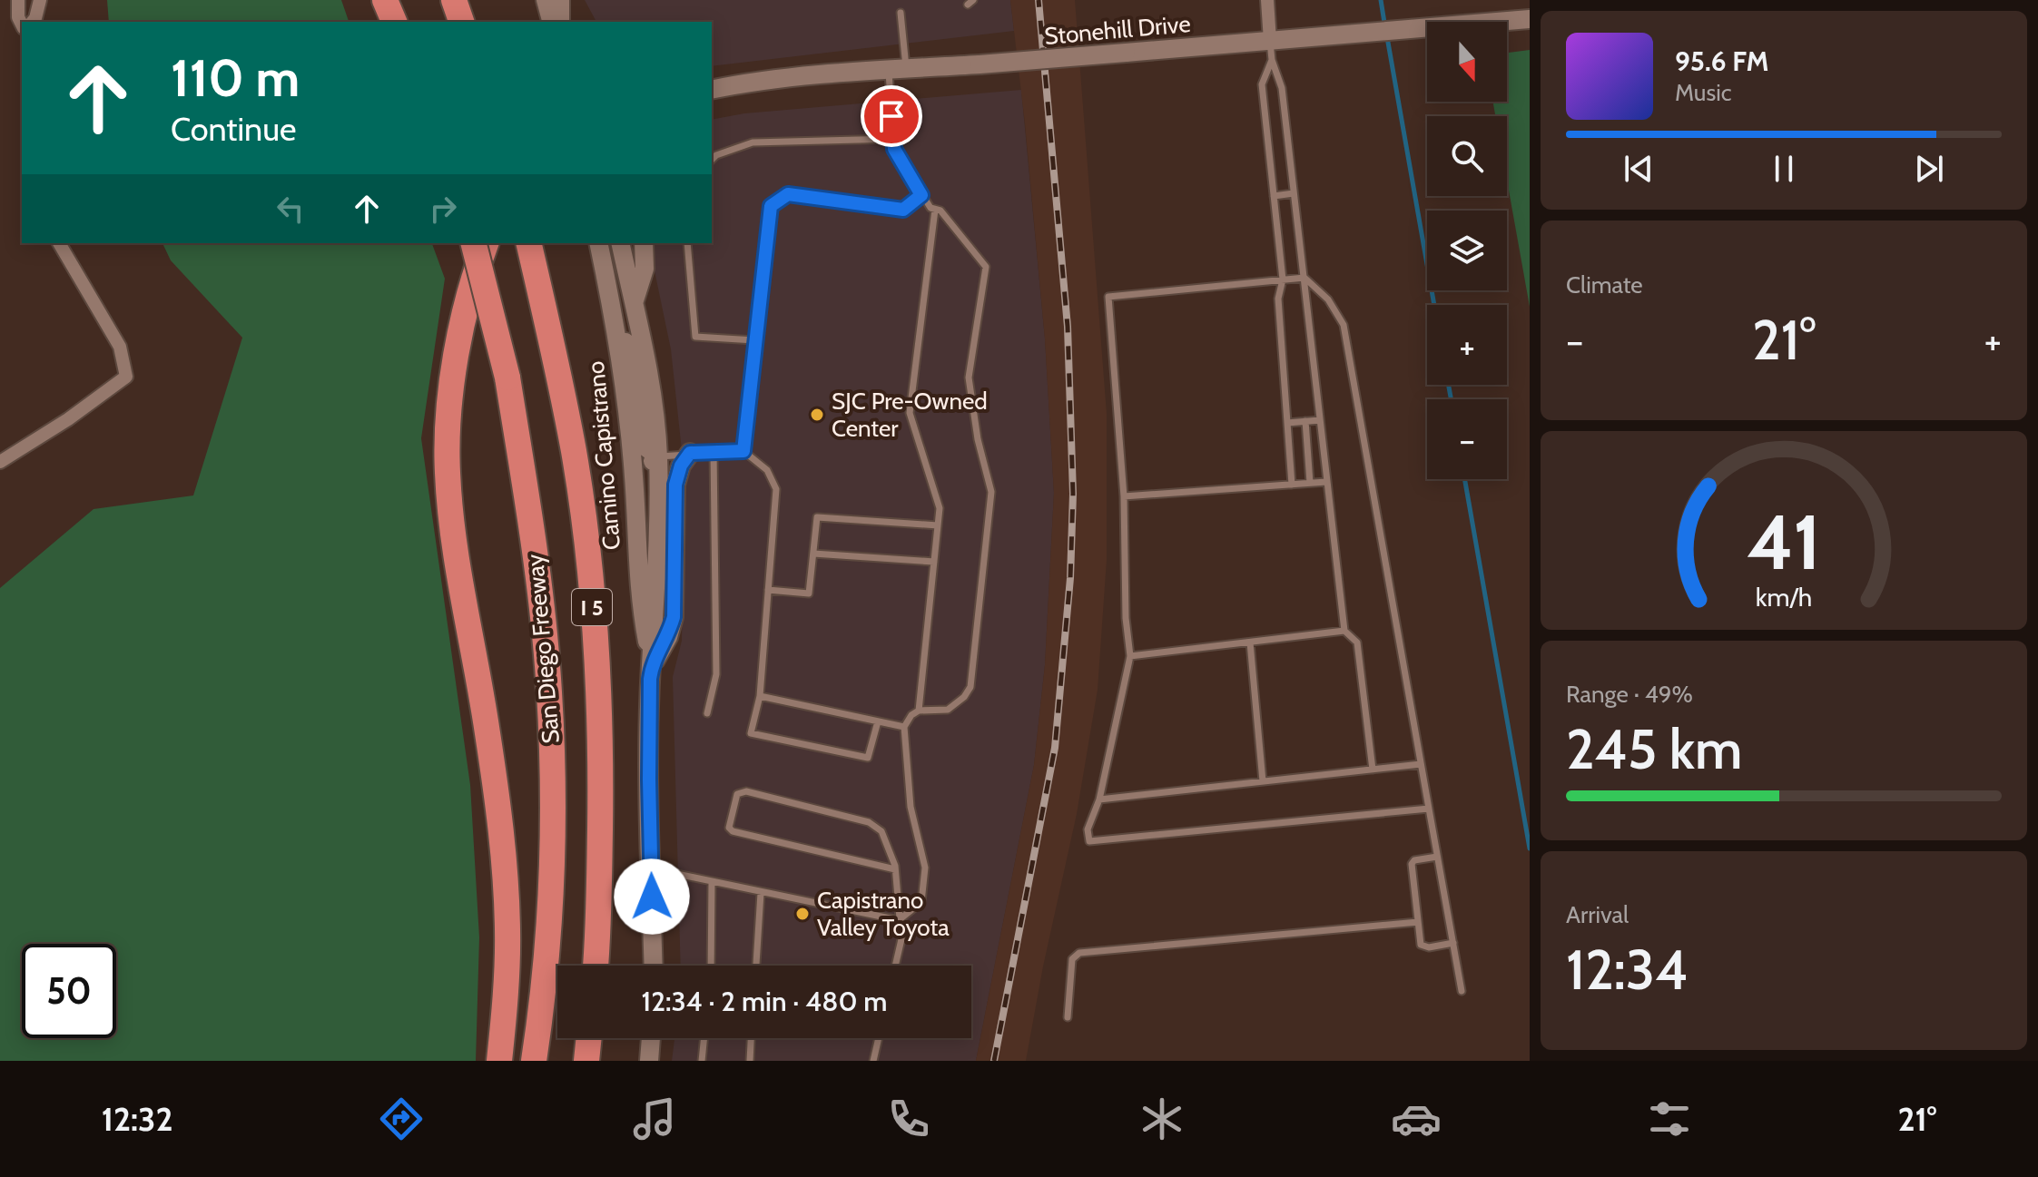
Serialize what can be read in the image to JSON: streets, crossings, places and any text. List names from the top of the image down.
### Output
{
  "streets": {
    "highway": ["I 5", "San Diego Freeway"],
    "main road": ["Stonehill Drive", "Camino Capistrano"]
  },
  "places": ["SJC Pre-Owned Center", "Capistrano Valley Toyota"],
  "north": "bottom",
  "page": {
    "map_buttons": ["+", "−"],
    "turn": ["110 m", "Continue"],
    "song": ["95.6 FM", "Music"],
    "tile": [
      "Climate",
      ["Range · 49%", "245 km"],
      ["Arrival", "12:34"]
    ],
    "heat": ["−", "21°", "+"],
    "limit": "50",
    "trip": "12:34 · 2 min · 480 m",
    "tabs": ["12:32", "21°"],
    "gauge": ["41", "km/h"]
  }
}
